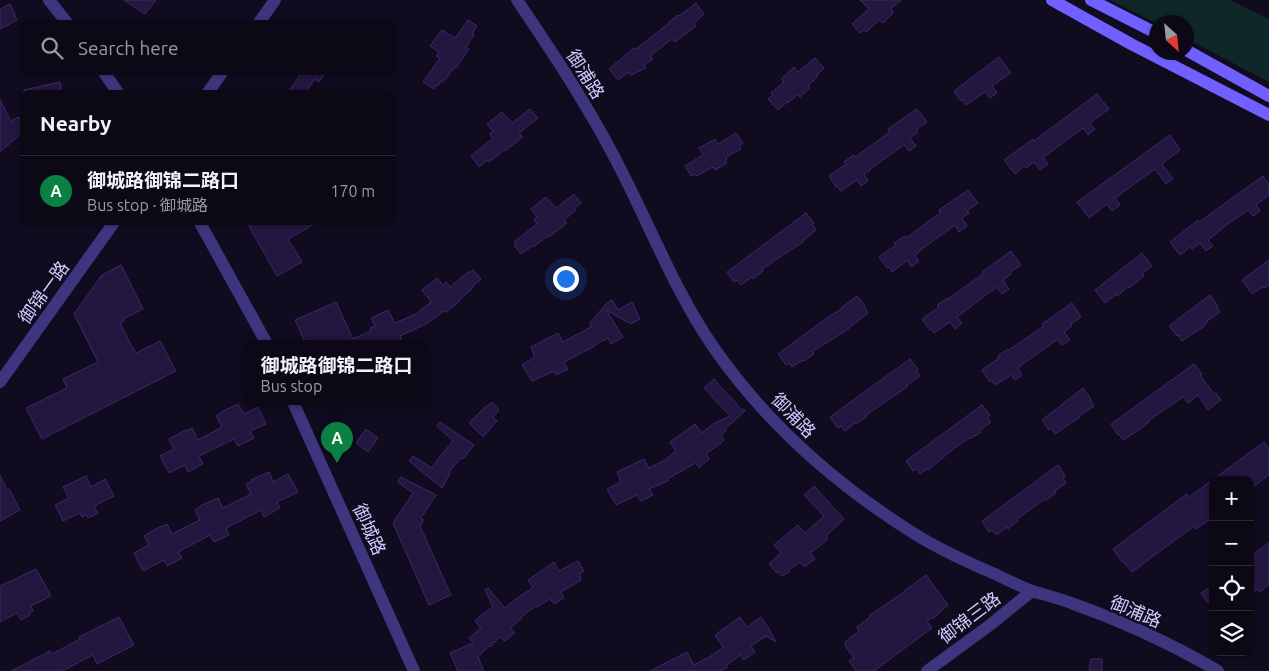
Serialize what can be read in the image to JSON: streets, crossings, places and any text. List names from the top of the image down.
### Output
{
  "streets": {
    "street": [
      "御浦路",
      "御锦一路",
      "御城路",
      "御锦三路"
    ]
  },
  "crossings": [
    ["御浦路", "御锦三路"]
  ],
  "north": "bottom right",
  "page": {
    "search": "Search here",
    "heading": "Nearby",
    "list": [
      {
        "mark": "A",
        "name": "御城路御锦二路口",
        "note": "Bus stop · 御城路",
        "value": "170 m"
      }
    ],
    "popup": ["御城路御锦二路口", "Bus stop"],
    "pins": "A",
    "map_buttons": ["+", "−"]
  }
}
